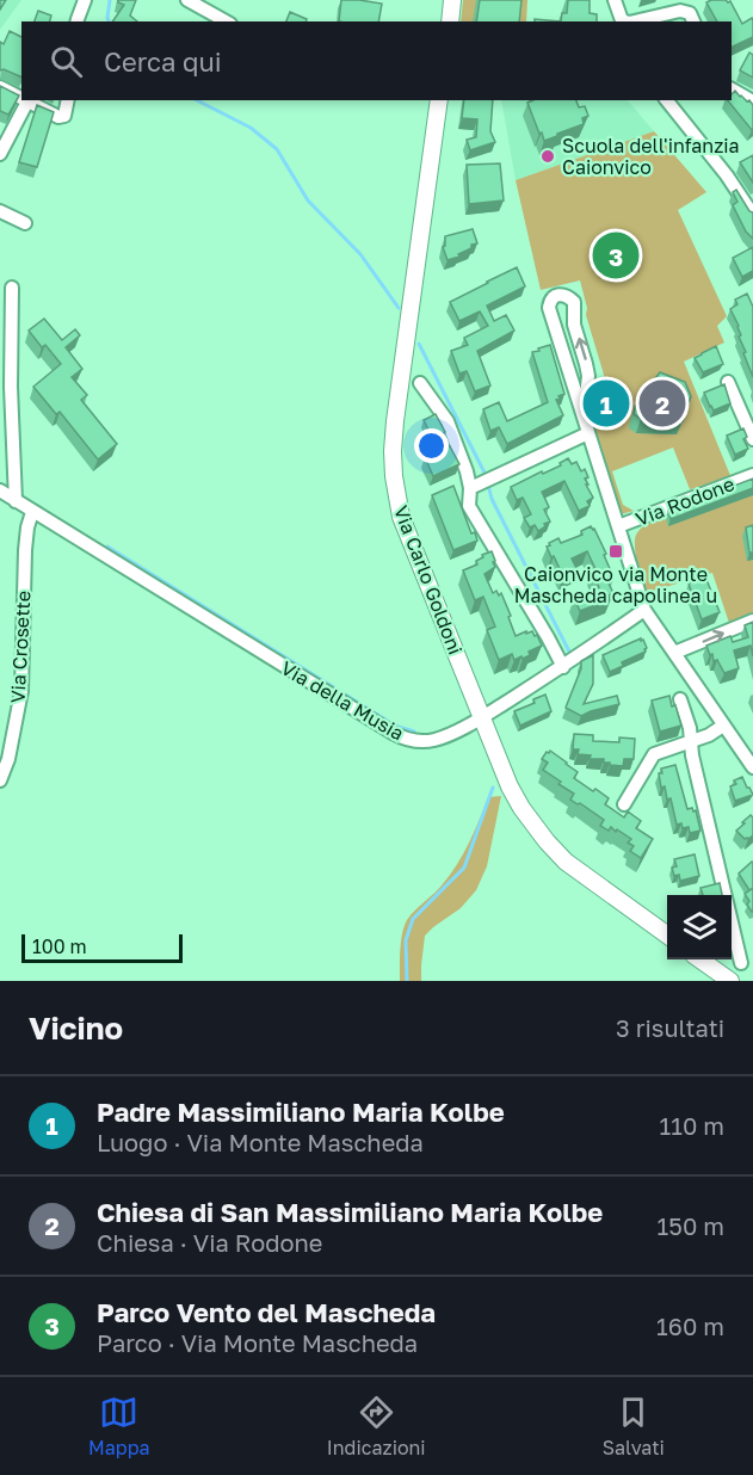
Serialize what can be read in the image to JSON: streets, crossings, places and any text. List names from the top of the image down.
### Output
{
  "streets": {
    "street": [
      "Via Rodone",
      "Via Carlo Goldoni",
      "Via Crosette",
      "Via della Musia"
    ]
  },
  "crossings": [
    ["Via Carlo Goldoni", "Via della Musia"],
    ["Via Crosette", "Via della Musia"]
  ],
  "places": {
    "other": ["Scuola dell'infanzia Caionvico"],
    "transit": ["Caionvico via Monte Mascheda capolinea u"]
  },
  "scale_bar": "100 m",
  "page": {
    "search": "Cerca qui",
    "pins": ["3", "1", "2"],
    "scale": "100 m",
    "heading": ["Vicino", "3 risultati"],
    "list": [
      {
        "mark": "1",
        "name": "Padre Massimiliano Maria Kolbe",
        "note": "Luogo · Via Monte Mascheda",
        "value": "110 m"
      },
      {
        "mark": "2",
        "name": "Chiesa di San Massimiliano Maria Kolbe",
        "note": "Chiesa · Via Rodone",
        "value": "150 m"
      },
      {
        "mark": "3",
        "name": "Parco Vento del Mascheda",
        "note": "Parco · Via Monte Mascheda",
        "value": "160 m"
      }
    ],
    "nav": ["Mappa", "Indicazioni", "Salvati"]
  }
}
